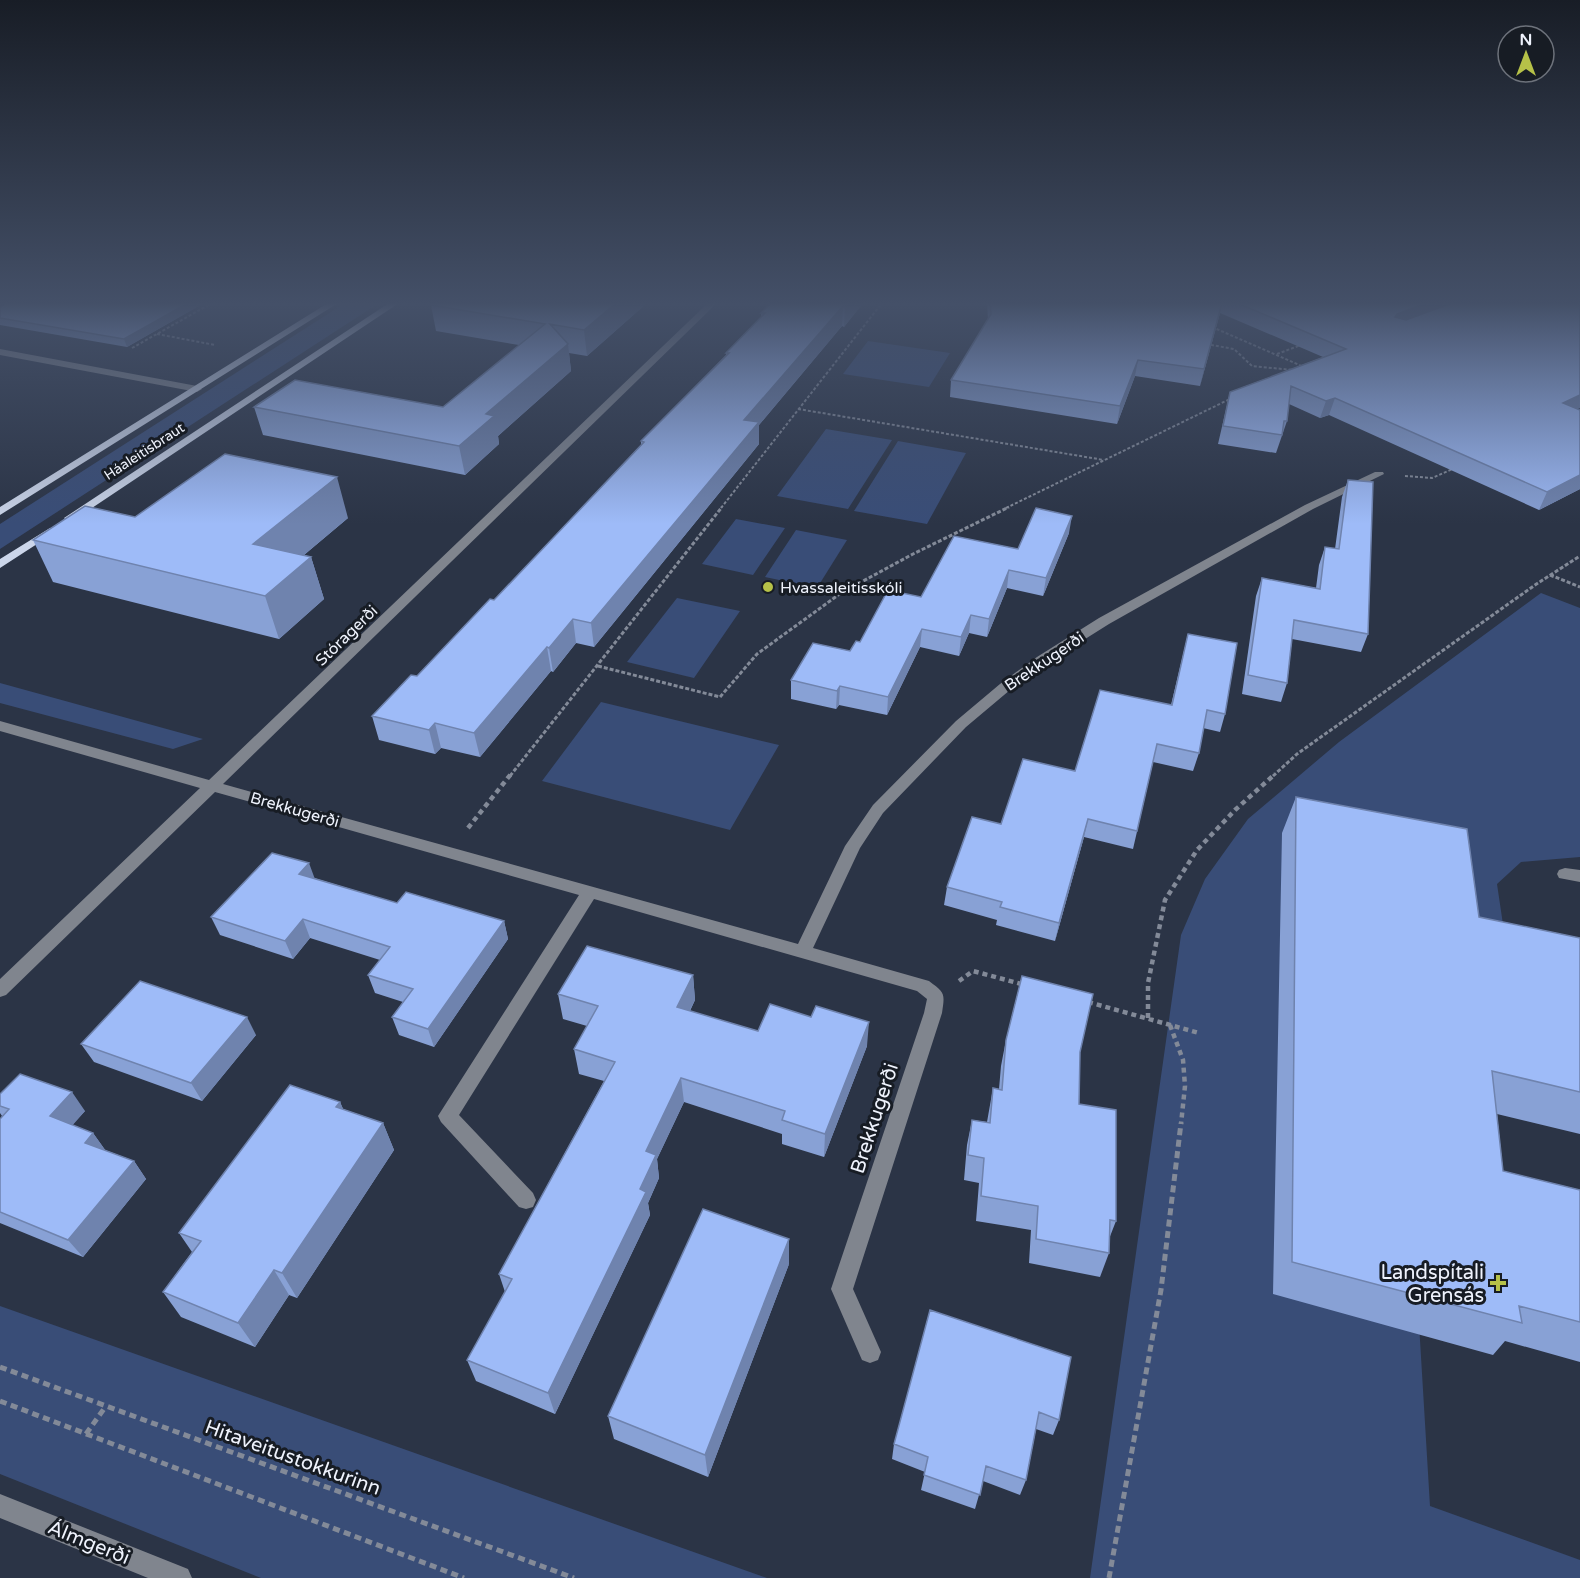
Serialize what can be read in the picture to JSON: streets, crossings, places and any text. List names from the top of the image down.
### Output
{
  "streets": {
    "main road": ["Háaleitisbraut"],
    "street": ["Stóragerði", "Brekkugerði", "Álmgerði"],
    "path": ["Hitaveitustokkurinn"]
  },
  "crossings": [
    ["Stóragerði", "Brekkugerði"]
  ],
  "places": {
    "other": ["Hvassaleitisskóli"],
    "health": ["Landspítali Grensás"]
  },
  "north": "top"
}
